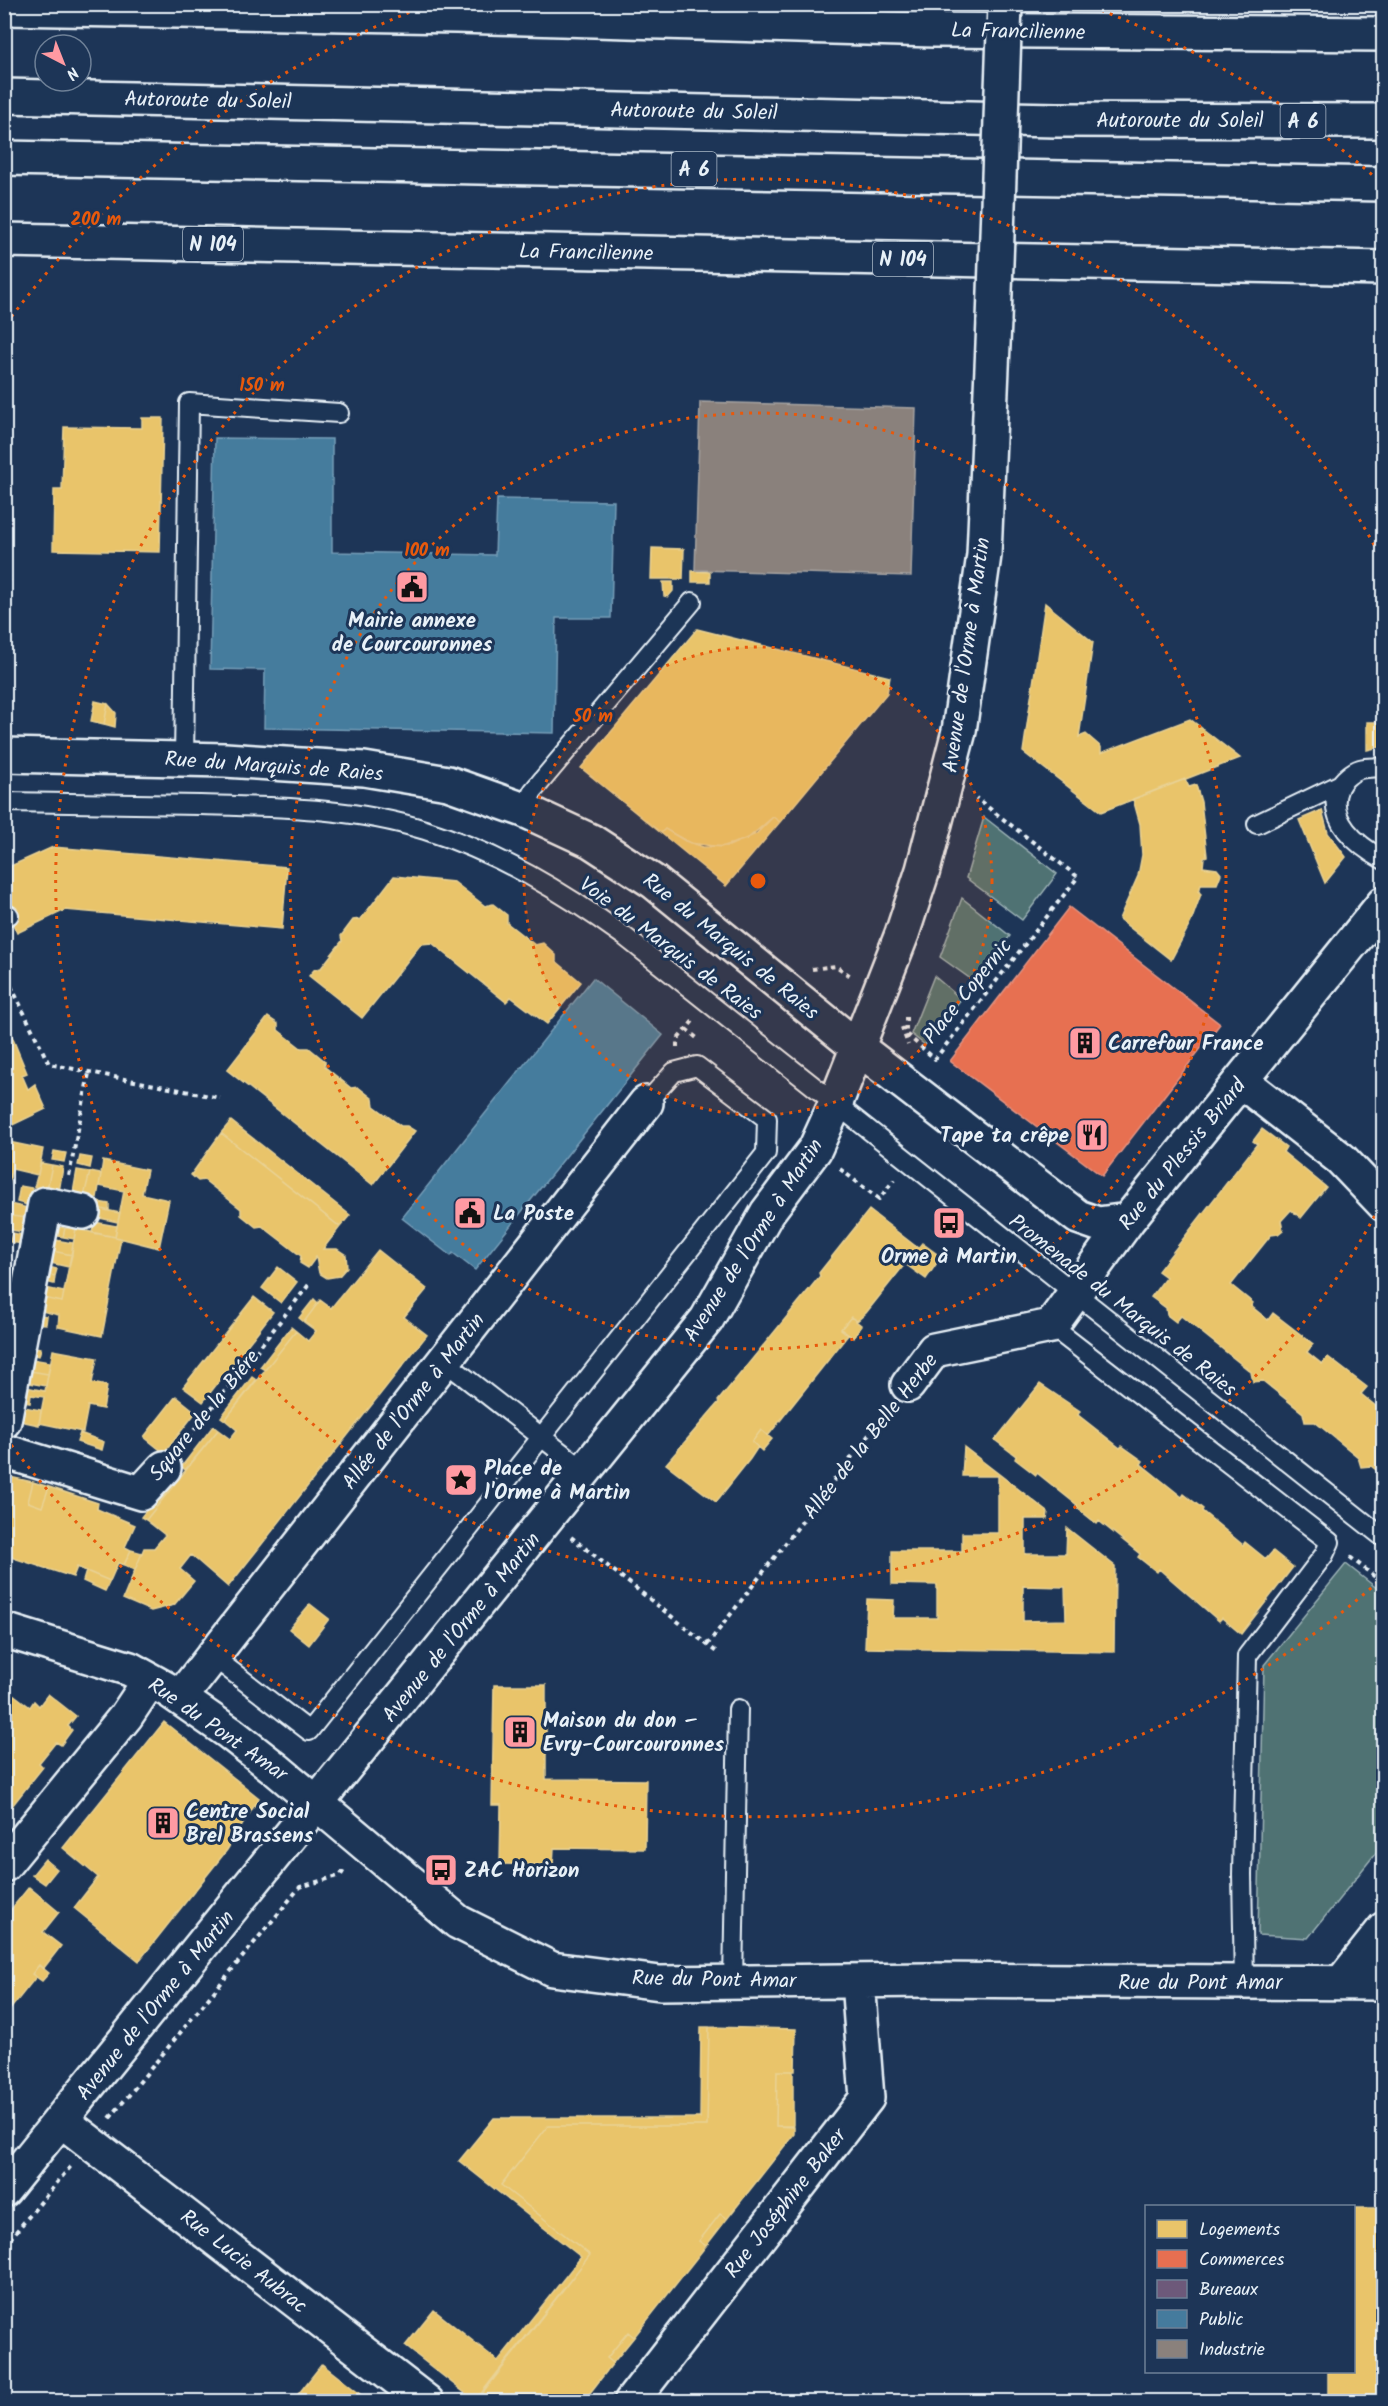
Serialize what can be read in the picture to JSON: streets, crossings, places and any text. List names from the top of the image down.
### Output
{
  "streets": {
    "main road": [
      "La Francilienne",
      "Autoroute du Soleil",
      "A 6",
      "N 104",
      "Avenue de l'Orme à Martin",
      "Rue du Marquis de Raies",
      "Rue du Plessis Briard",
      "Allée de l'Orme à Martin",
      "Square de la Biére",
      "Allée de la Belle Herbe",
      "Rue du Pont Amar",
      "Rue Joséphine Baker",
      "Rue Lucie Aubrac"
    ],
    "lane": ["Voie du Marquis de Raies", "Promenade du Marquis de Raies"],
    "path": ["Place Copernic"]
  },
  "crossings": [
    ["Avenue de l'Orme à Martin", "Rue du Marquis de Raies"],
    ["Avenue de l'Orme à Martin", "Voie du Marquis de Raies"],
    ["Avenue de l'Orme à Martin", "Place Copernic"],
    ["Avenue de l'Orme à Martin", "Promenade du Marquis de Raies"],
    ["Avenue de l'Orme à Martin", "Rue du Pont Amar"],
    ["Avenue de l'Orme à Martin", "Rue Lucie Aubrac"],
    ["Rue du Marquis de Raies", "Rue du Plessis Briard"],
    ["Voie du Marquis de Raies", "Promenade du Marquis de Raies"],
    ["Rue du Plessis Briard", "Promenade du Marquis de Raies"],
    ["Allée de l'Orme à Martin", "Rue du Pont Amar"],
    ["Rue du Pont Amar", "Rue Joséphine Baker"]
  ],
  "places": {
    "public building": ["Mairie annexe de Courcouronnes", "La Poste"],
    "building": ["Carrefour France", "Maison du don – Evry-Courcouronnes", "Centre Social Brel Brassens"],
    "restaurant": ["Tape ta crêpe"],
    "bus stop": ["Orme à Martin", "ZAC Horizon"],
    "place": ["Place de l'Orme à Martin"]
  },
  "legend": [
    "Logements",
    "Commerces",
    "Bureaux",
    "Public",
    "Industrie"
  ],
  "north": "bottom right",
  "rings": [
    "200 m",
    "150 m",
    "100 m",
    "50 m"
  ]
}
